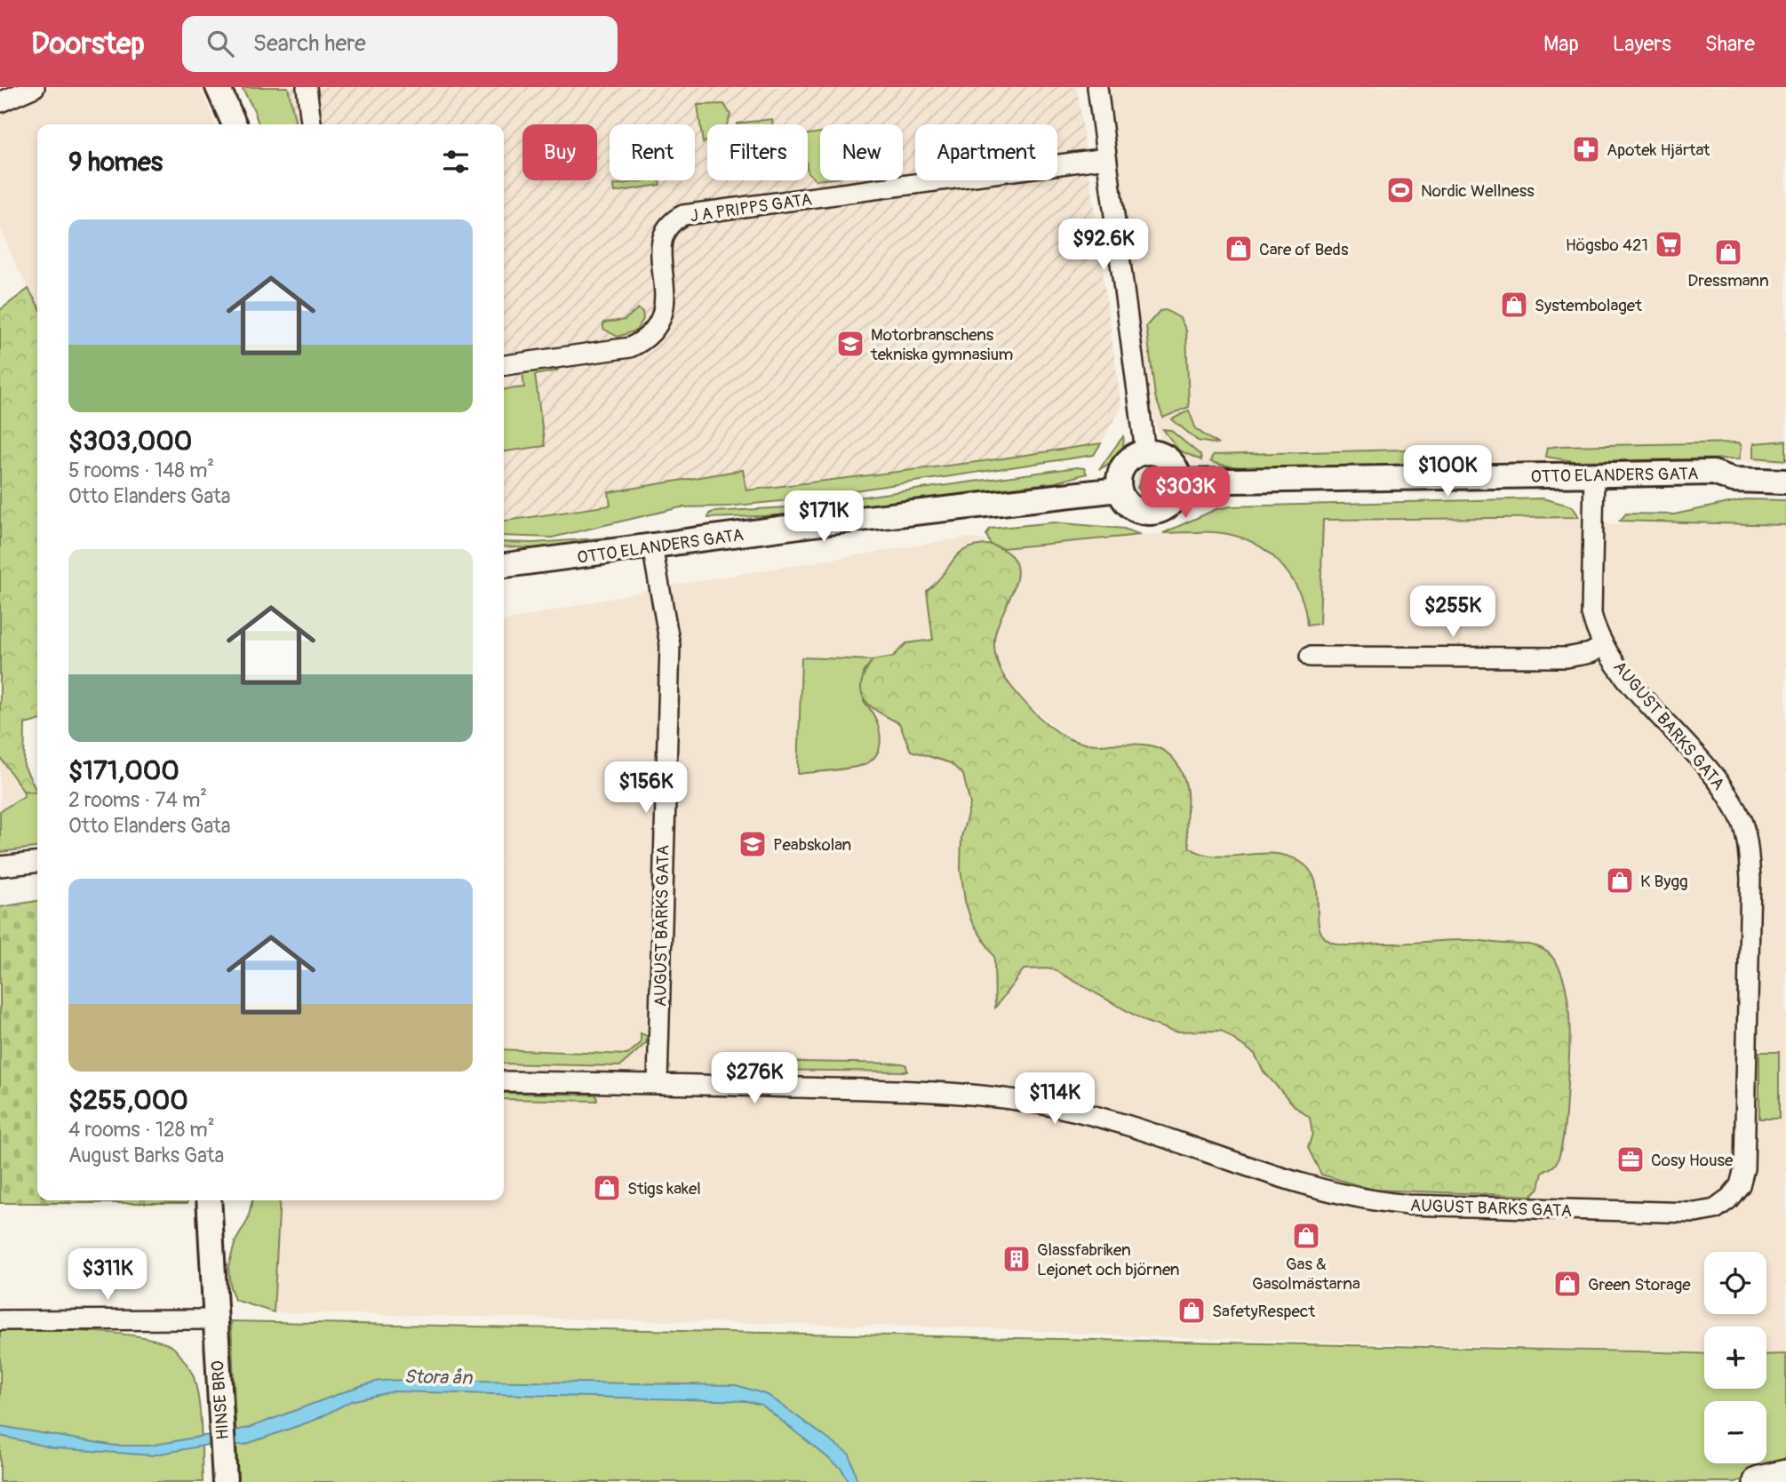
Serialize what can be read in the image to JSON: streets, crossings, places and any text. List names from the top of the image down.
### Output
{
  "streets": {
    "street": [
      "J A PRIPPS GATA",
      "OTTO ELANDERS GATA",
      "AUGUST BARKS GATA",
      "HINSE BRO"
    ]
  },
  "crossings": [
    ["OTTO ELANDERS GATA", "AUGUST BARKS GATA"]
  ],
  "water": ["Stora ån"],
  "places": {
    "pharmacy": ["Apotek Hjärtat"],
    "sports": ["Nordic Wellness"],
    "supermarket": ["Högsbo 421"],
    "shop": [
      "Care of Beds",
      "Dressmann",
      "Systembolaget",
      "K Bygg",
      "Stigs kakel",
      "Gas & Gasolmästarna",
      "Green Storage",
      "SafetyRespect"
    ],
    "school or university": ["Motorbranschens tekniska gymnasium", "Peabskolan"],
    "office": ["Cosy House"],
    "building": ["Glassfabriken Lejonet och björnen"]
  },
  "page": {
    "header": "Doorstep",
    "search": "Search here",
    "nav": ["Map", "Layers", "Share"],
    "chip": [
      "Buy",
      "Rent",
      "Filters",
      "New",
      "Apartment"
    ],
    "heading": "9 homes",
    "list": [
      {
        "name": "$303,000",
        "note": "5 rooms · 148 m² · Otto Elanders Gata"
      },
      {
        "name": "$171,000",
        "note": "2 rooms · 74 m² · Otto Elanders Gata"
      },
      {
        "name": "$255,000",
        "note": "4 rooms · 128 m² · August Barks Gata"
      }
    ],
    "price": [
      "$92.6K",
      "$100K",
      "$303K",
      "$171K",
      "$255K",
      "$156K",
      "$276K",
      "$114K",
      "$311K"
    ],
    "map_buttons": ["+", "−"]
  }
}
